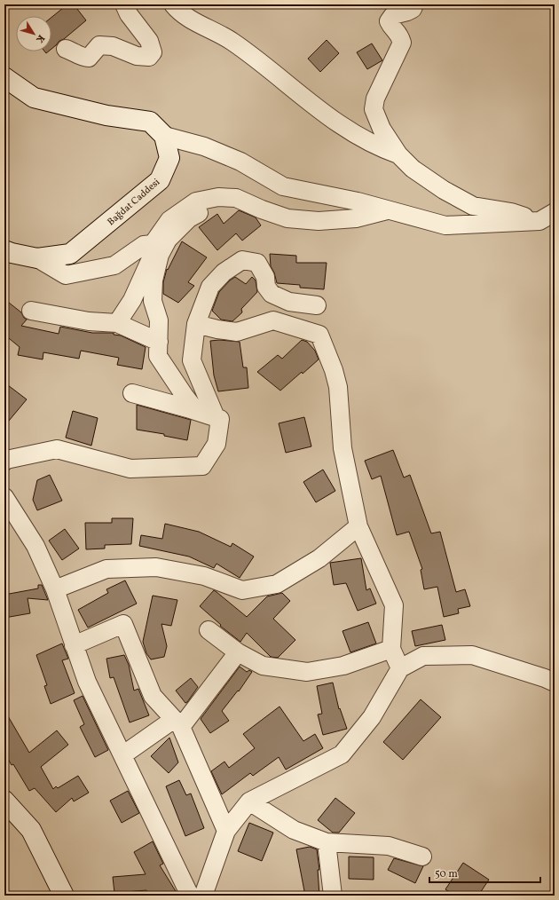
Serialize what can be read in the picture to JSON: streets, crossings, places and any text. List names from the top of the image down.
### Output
{
  "streets": {
    "main road": ["Bağdat Caddesi"]
  },
  "scale_bar": "50 m",
  "north": "bottom right"
}
